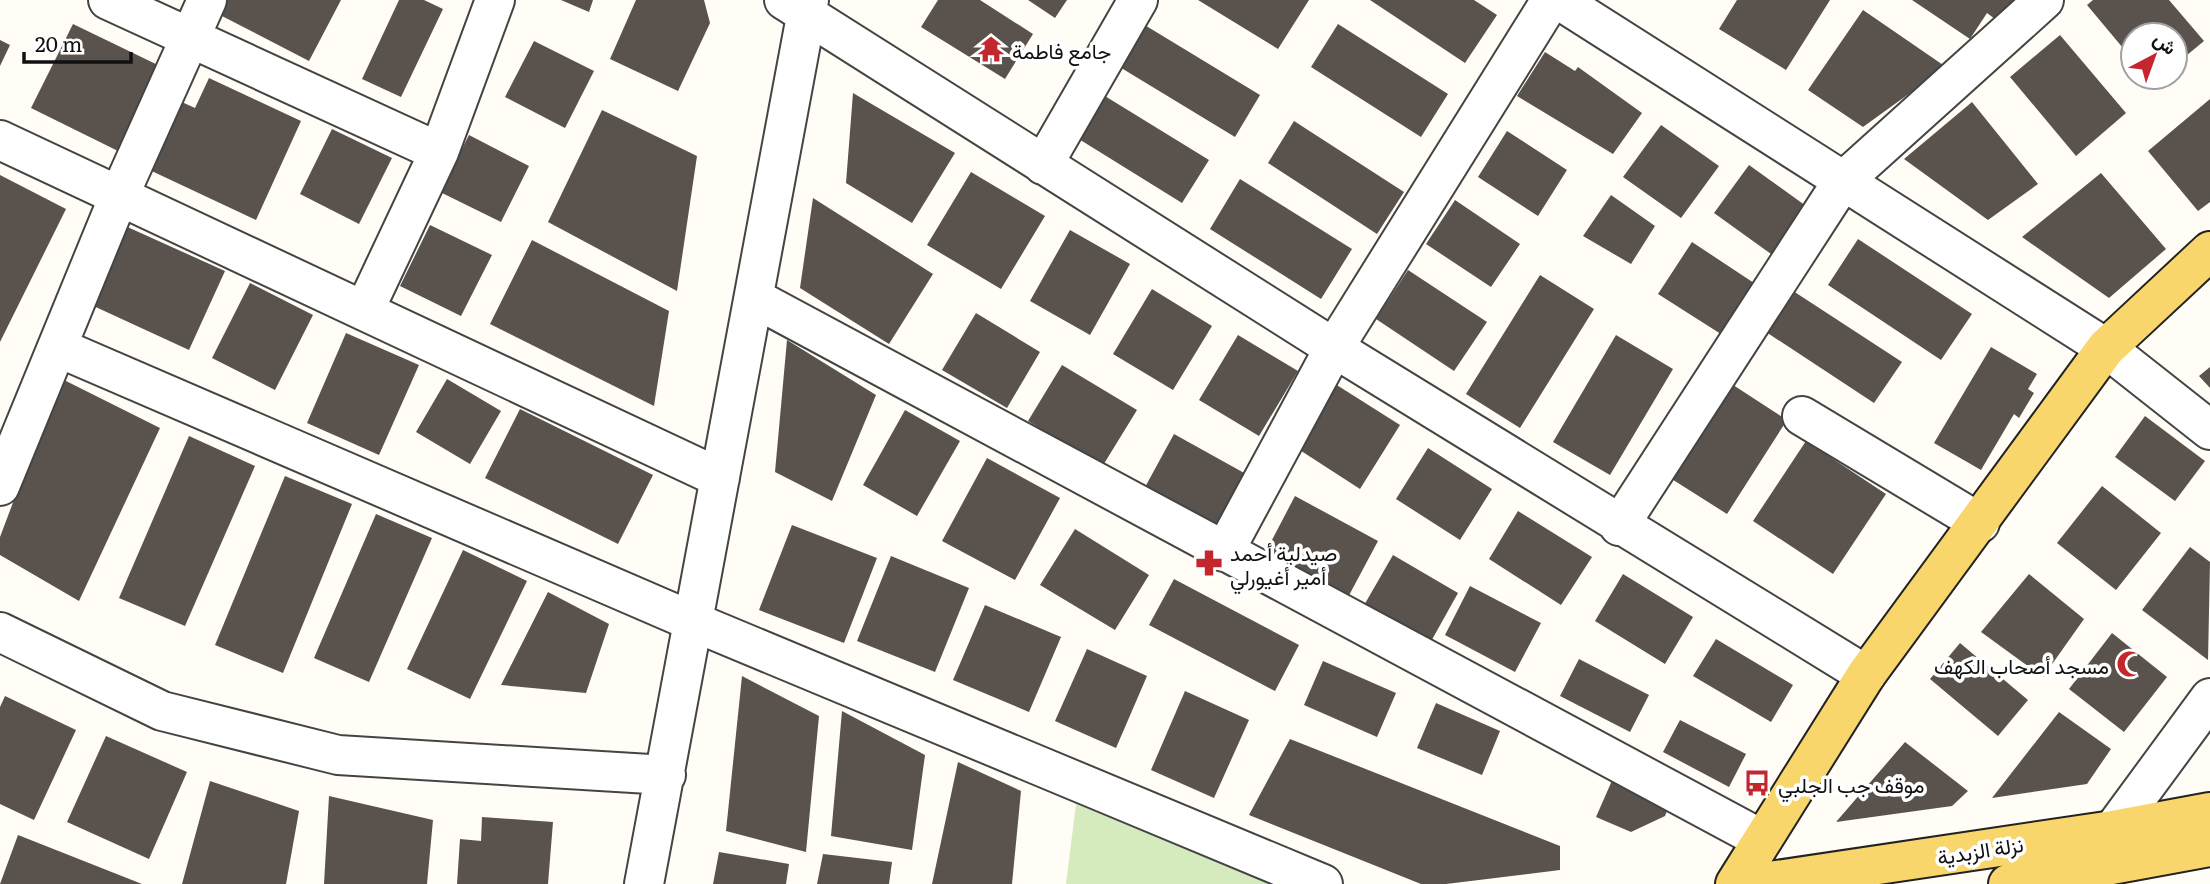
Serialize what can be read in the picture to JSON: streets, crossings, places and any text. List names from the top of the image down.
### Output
{
  "streets": {
    "main road": ["نزلة الزبدية"]
  },
  "places": {
    "temple": ["جامع فاطمة"],
    "pharmacy": ["صيدلية أحمد أمير أغيورلي"],
    "mosque": ["مسجد أصحاب الكهف"],
    "bus stop": ["موقف جب الجلبي"]
  },
  "scale_bar": "20 m",
  "north": "top right"
}
